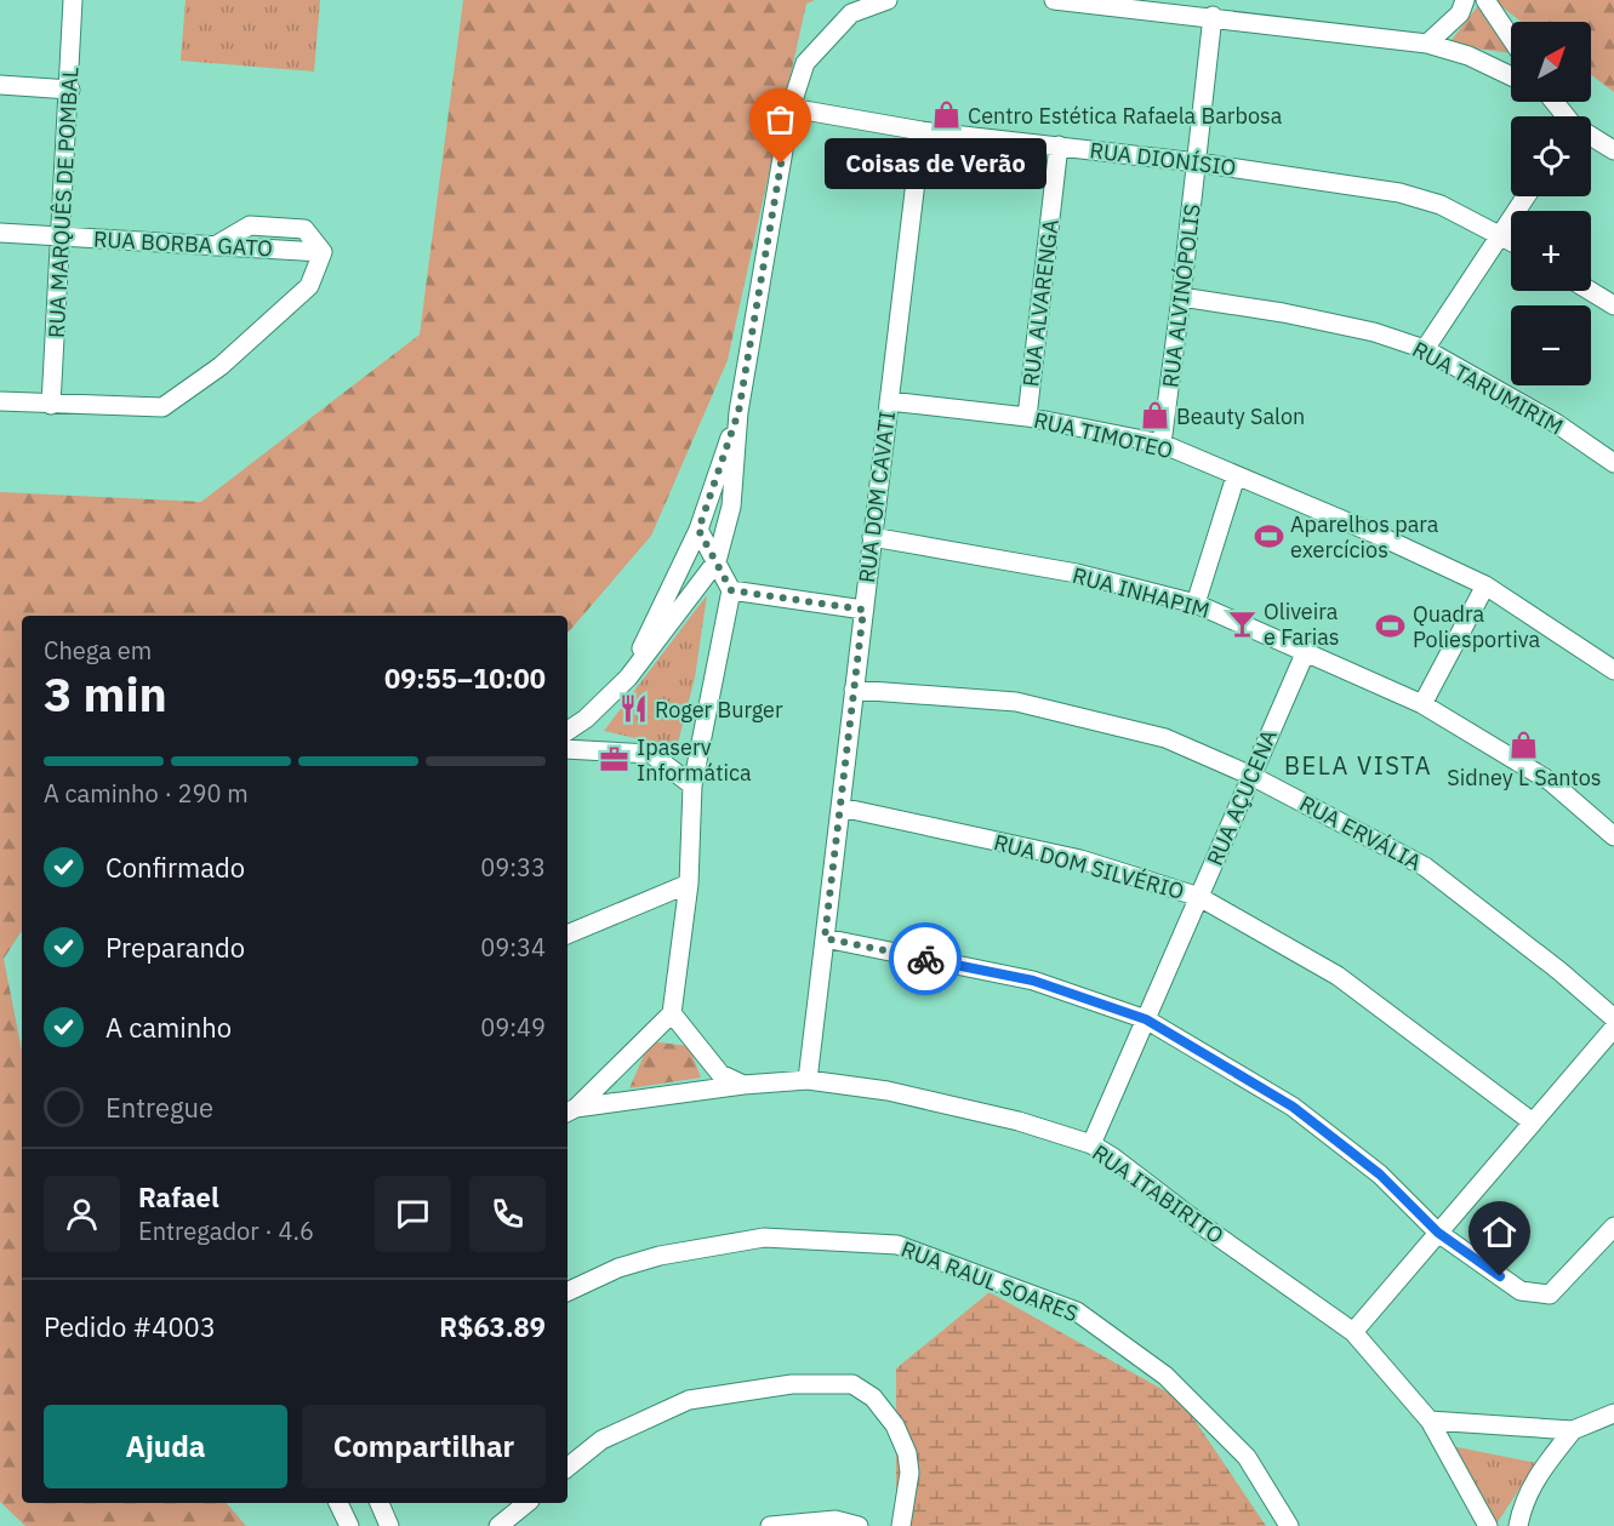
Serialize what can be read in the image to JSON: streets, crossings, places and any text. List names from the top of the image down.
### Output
{
  "streets": {
    "street": [
      "RUA DIONÍSIO",
      "RUA MARQUÊS DE POMBAL",
      "RUA BORBA GATO",
      "RUA ALVINÓPOLIS",
      "RUA ALVARENGA",
      "RUA TARUMIRIM",
      "RUA TIMOTEO",
      "RUA DOM CAVATI",
      "RUA INHAPIM",
      "RUA AÇUCENA",
      "RUA ERVÁLIA",
      "RUA DOM SILVÉRIO",
      "RUA ITABIRITO",
      "RUA RAUL SOARES"
    ]
  },
  "crossings": [
    ["RUA DIONÍSIO", "RUA ALVINÓPOLIS"],
    ["RUA DIONÍSIO", "RUA ALVARENGA"],
    ["RUA DIONÍSIO", "RUA DOM CAVATI"],
    ["RUA MARQUÊS DE POMBAL", "RUA BORBA GATO"],
    ["RUA ALVINÓPOLIS", "RUA TARUMIRIM"],
    ["RUA ALVINÓPOLIS", "RUA TIMOTEO"],
    ["RUA ALVARENGA", "RUA TIMOTEO"],
    ["RUA TIMOTEO", "RUA DOM CAVATI"],
    ["RUA DOM CAVATI", "RUA INHAPIM"],
    ["RUA DOM CAVATI", "RUA ERVÁLIA"],
    ["RUA DOM CAVATI", "RUA DOM SILVÉRIO"],
    ["RUA DOM CAVATI", "RUA ITABIRITO"],
    ["RUA INHAPIM", "RUA AÇUCENA"],
    ["RUA AÇUCENA", "RUA ERVÁLIA"],
    ["RUA AÇUCENA", "RUA DOM SILVÉRIO"],
    ["RUA AÇUCENA", "RUA ITABIRITO"]
  ],
  "districts": ["BELA VISTA"],
  "places": {
    "shop": ["Centro Estética Rafaela Barbosa", "Beauty Salon", "Sidney L Santos"],
    "other": ["Coisas de Verão"],
    "sports": ["Aparelhos para exercícios", "Quadra Poliesportiva"],
    "bar": ["Oliveira e Farias"],
    "restaurant": ["Roger Burger"],
    "office": ["Ipaserv Informática"]
  },
  "north": "top right",
  "page": {
    "map_buttons": ["+", "−"],
    "bubble": "Coisas de Verão",
    "heading": ["3 min", "Chega em", "09:55–10:00"],
    "panel": [
      "Rafael",
      "Entregador · 4.6",
      "Pedido #4003",
      "R$63.89"
    ],
    "bar": "A caminho · 290 m",
    "list": [
      ["Confirmado", "09:33"],
      ["Preparando", "09:34"],
      ["A caminho", "09:49"],
      "Entregue"
    ],
    "buttons": ["Ajuda", "Compartilhar"]
  }
}
